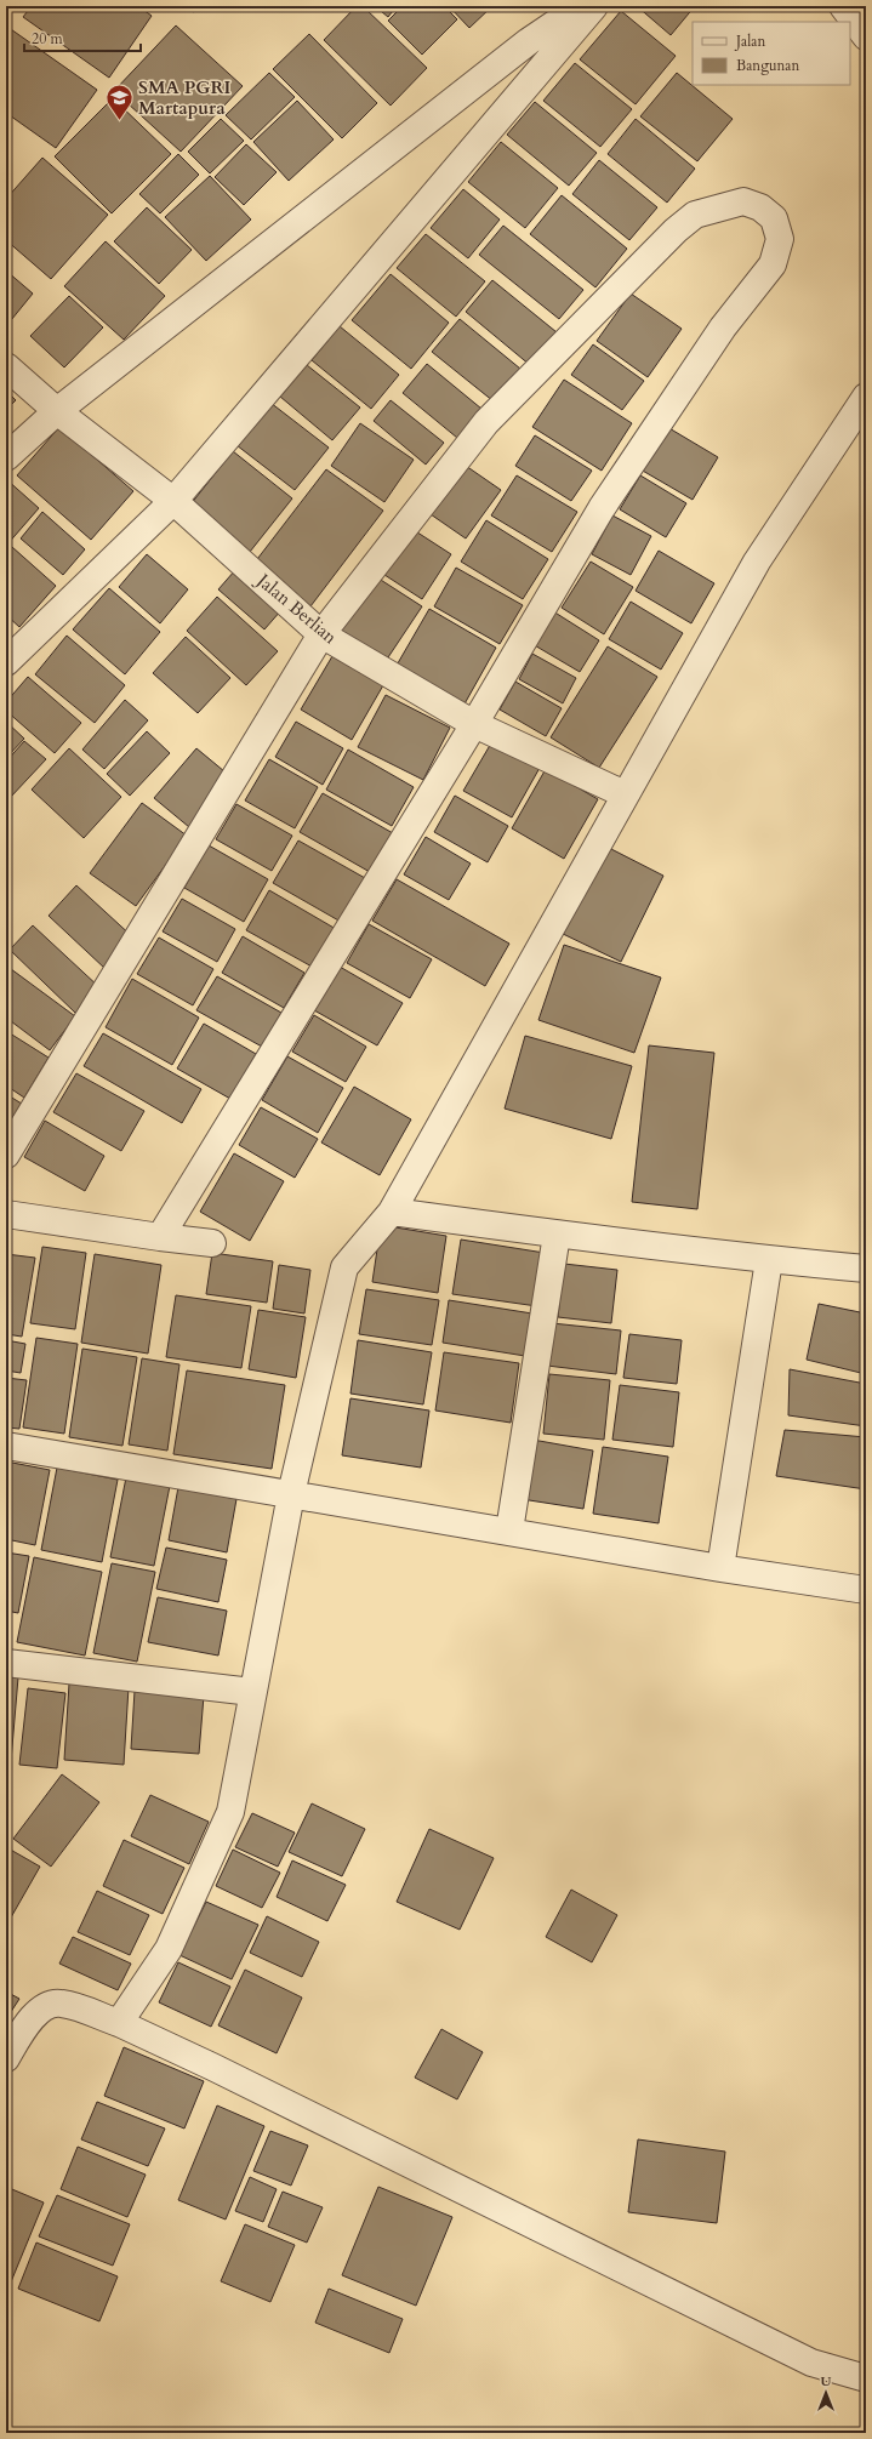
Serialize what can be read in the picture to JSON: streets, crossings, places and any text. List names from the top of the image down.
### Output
{
  "streets": {
    "street": ["Jalan Berlian"]
  },
  "places": {
    "school or university": ["SMA PGRI Martapura"]
  },
  "legend": ["Jalan", "Bangunan"],
  "scale_bar": "20 m",
  "north": "top"
}
